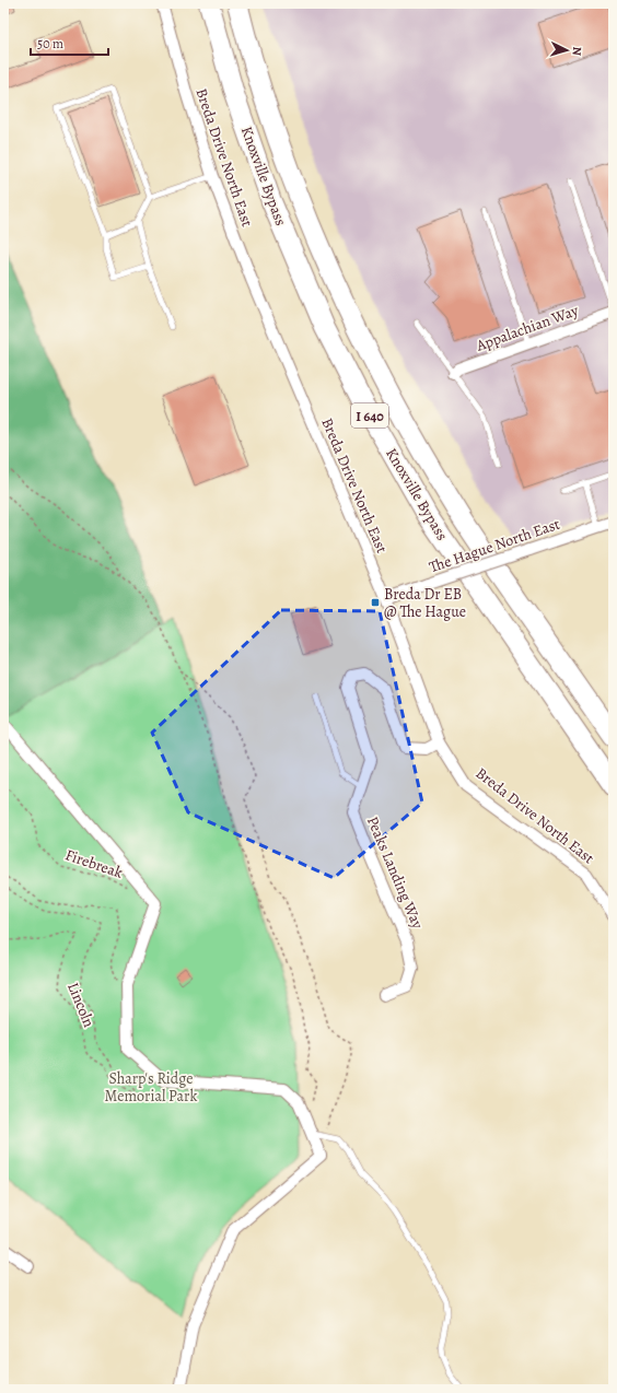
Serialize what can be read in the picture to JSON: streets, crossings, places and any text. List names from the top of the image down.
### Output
{
  "streets": {
    "highway": ["Knoxville Bypass", "I 640"],
    "street": [
      "Breda Drive North East",
      "Appalachian Way",
      "The Hague North East",
      "Peaks Landing Way"
    ],
    "path": ["Firebreak", "Lincoln"]
  },
  "crossings": [
    ["Breda Drive North East", "The Hague North East"],
    ["Breda Drive North East", "Peaks Landing Way"]
  ],
  "parks": ["Sharp's Ridge Memorial Park"],
  "places": {
    "transit": ["Breda Dr EB @ The Hague"]
  },
  "scale_bar": "50 m",
  "north": "right"
}
